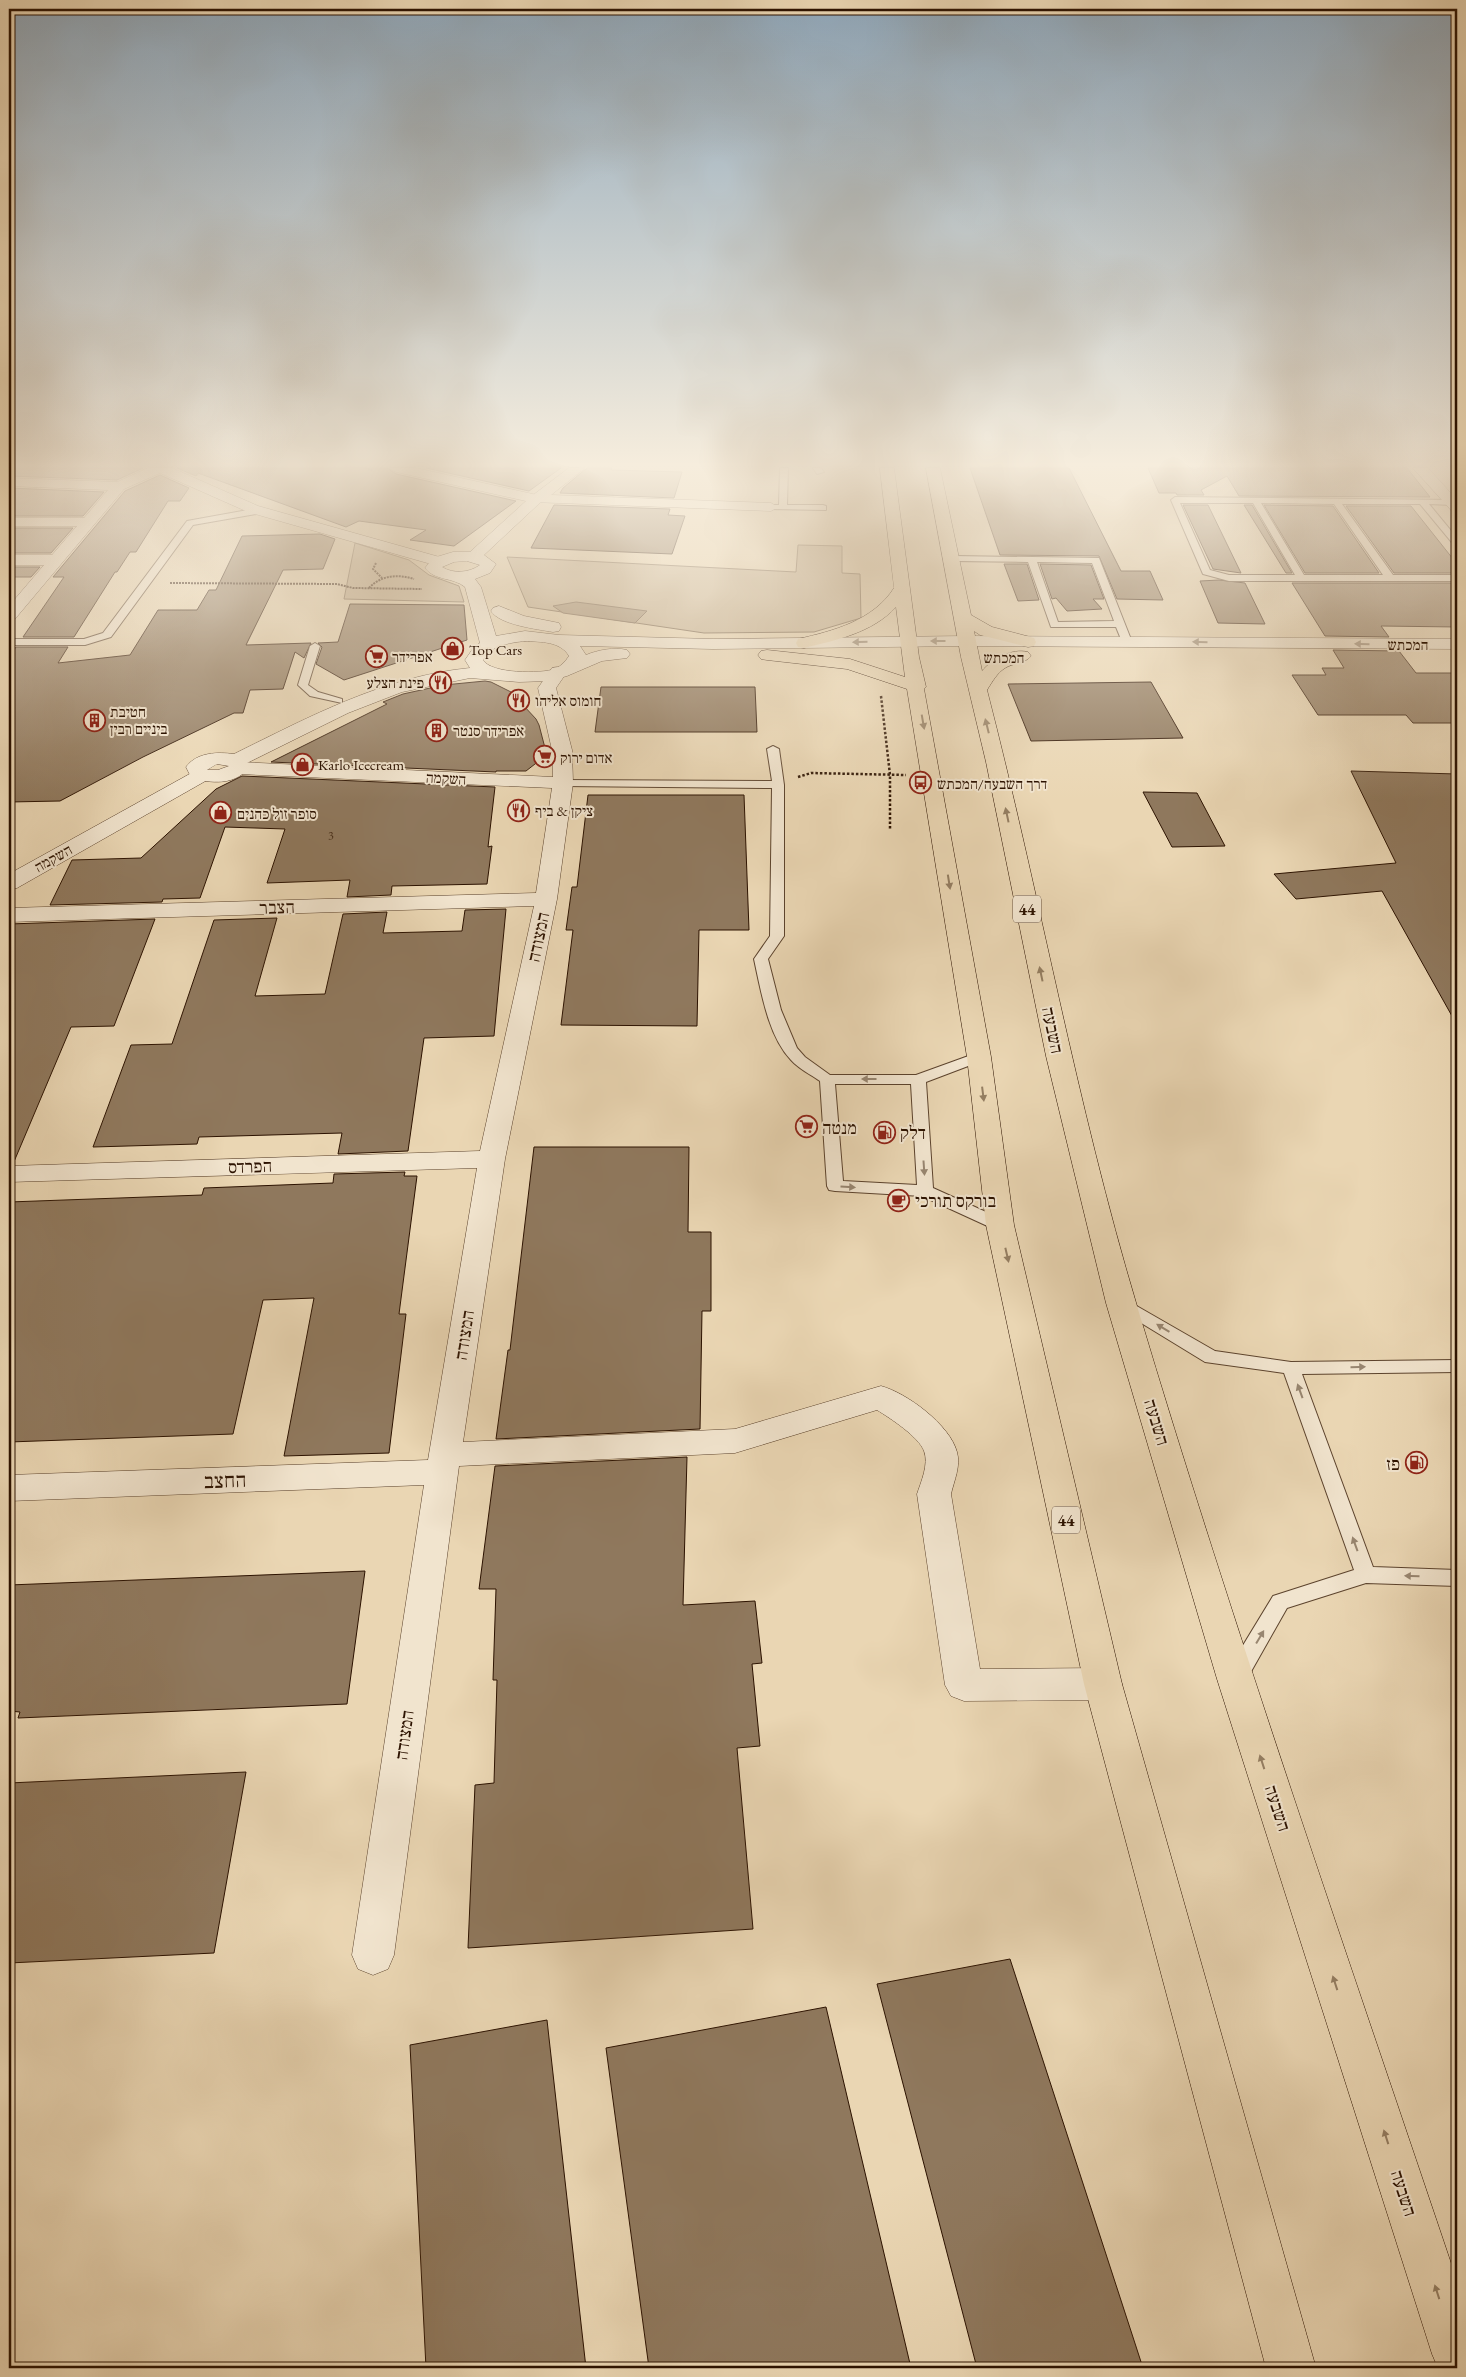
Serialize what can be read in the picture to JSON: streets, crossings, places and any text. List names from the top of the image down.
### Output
{
  "streets": {
    "highway": ["44", "השבעה"],
    "street": [
      "המכתש",
      "השקמה",
      "הצבר",
      "המצודה",
      "הפרדס",
      "החצב"
    ]
  },
  "crossings": [
    ["המכתש", "44"],
    ["המכתש", "השבעה"],
    ["השקמה", "המצודה"],
    ["הצבר", "המצודה"],
    ["44", "החצב"],
    ["המצודה", "הפרדס"],
    ["המצודה", "החצב"]
  ],
  "places": {
    "shop": ["Top Cars", "Karlo Icecream", "סופר זול כהנים"],
    "supermarket": ["אפרידר", "אדום ירוק", "מנטה"],
    "restaurant": ["פינת הצלע", "חומוס אליהו", "ציקן & ביף"],
    "building": ["חטיבת ביניים רבין", "אפרידר סנטר"],
    "bus stop": ["דרך השבעה/המכתש"],
    "fuel station": ["דלק", "פז"],
    "cafe": ["בורקס תורכי"]
  },
  "house_numbers": ["3"]
}
